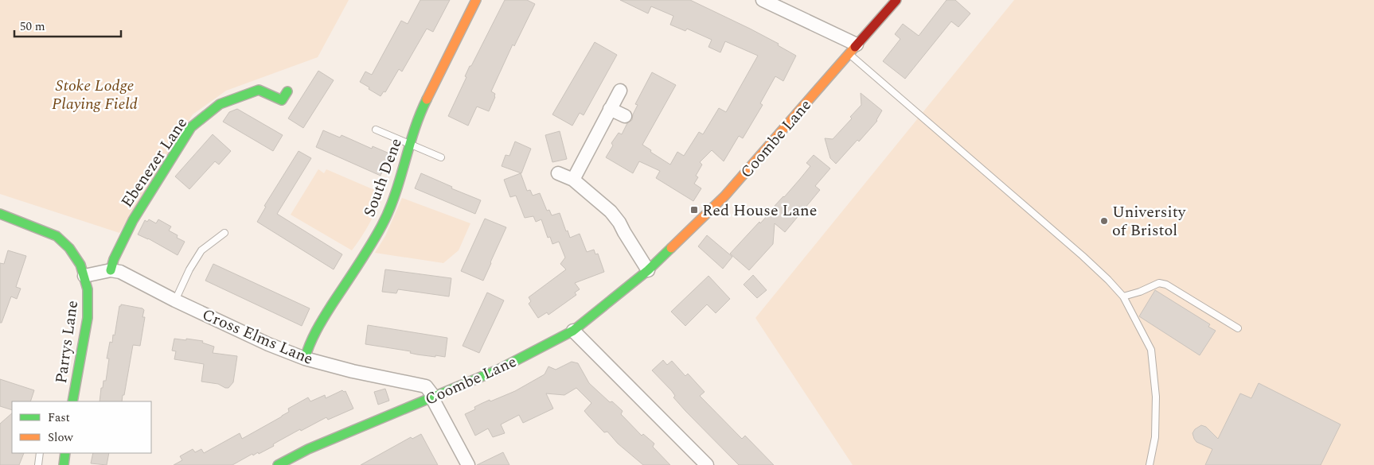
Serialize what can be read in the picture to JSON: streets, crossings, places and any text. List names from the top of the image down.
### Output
{
  "streets": {
    "street": [
      "Coombe Lane",
      "Ebenezer Lane",
      "South Dene",
      "Cross Elms Lane",
      "Parrys Lane"
    ]
  },
  "crossings": [
    ["Coombe Lane", "Cross Elms Lane"],
    ["Ebenezer Lane", "Cross Elms Lane"],
    ["South Dene", "Cross Elms Lane"],
    ["Cross Elms Lane", "Parrys Lane"]
  ],
  "parks": ["Stoke Lodge Playing Field"],
  "places": {
    "transit": ["Red House Lane"],
    "other": ["University of Bristol"]
  },
  "legend": ["Fast", "Slow"],
  "scale_bar": "50 m"
}
